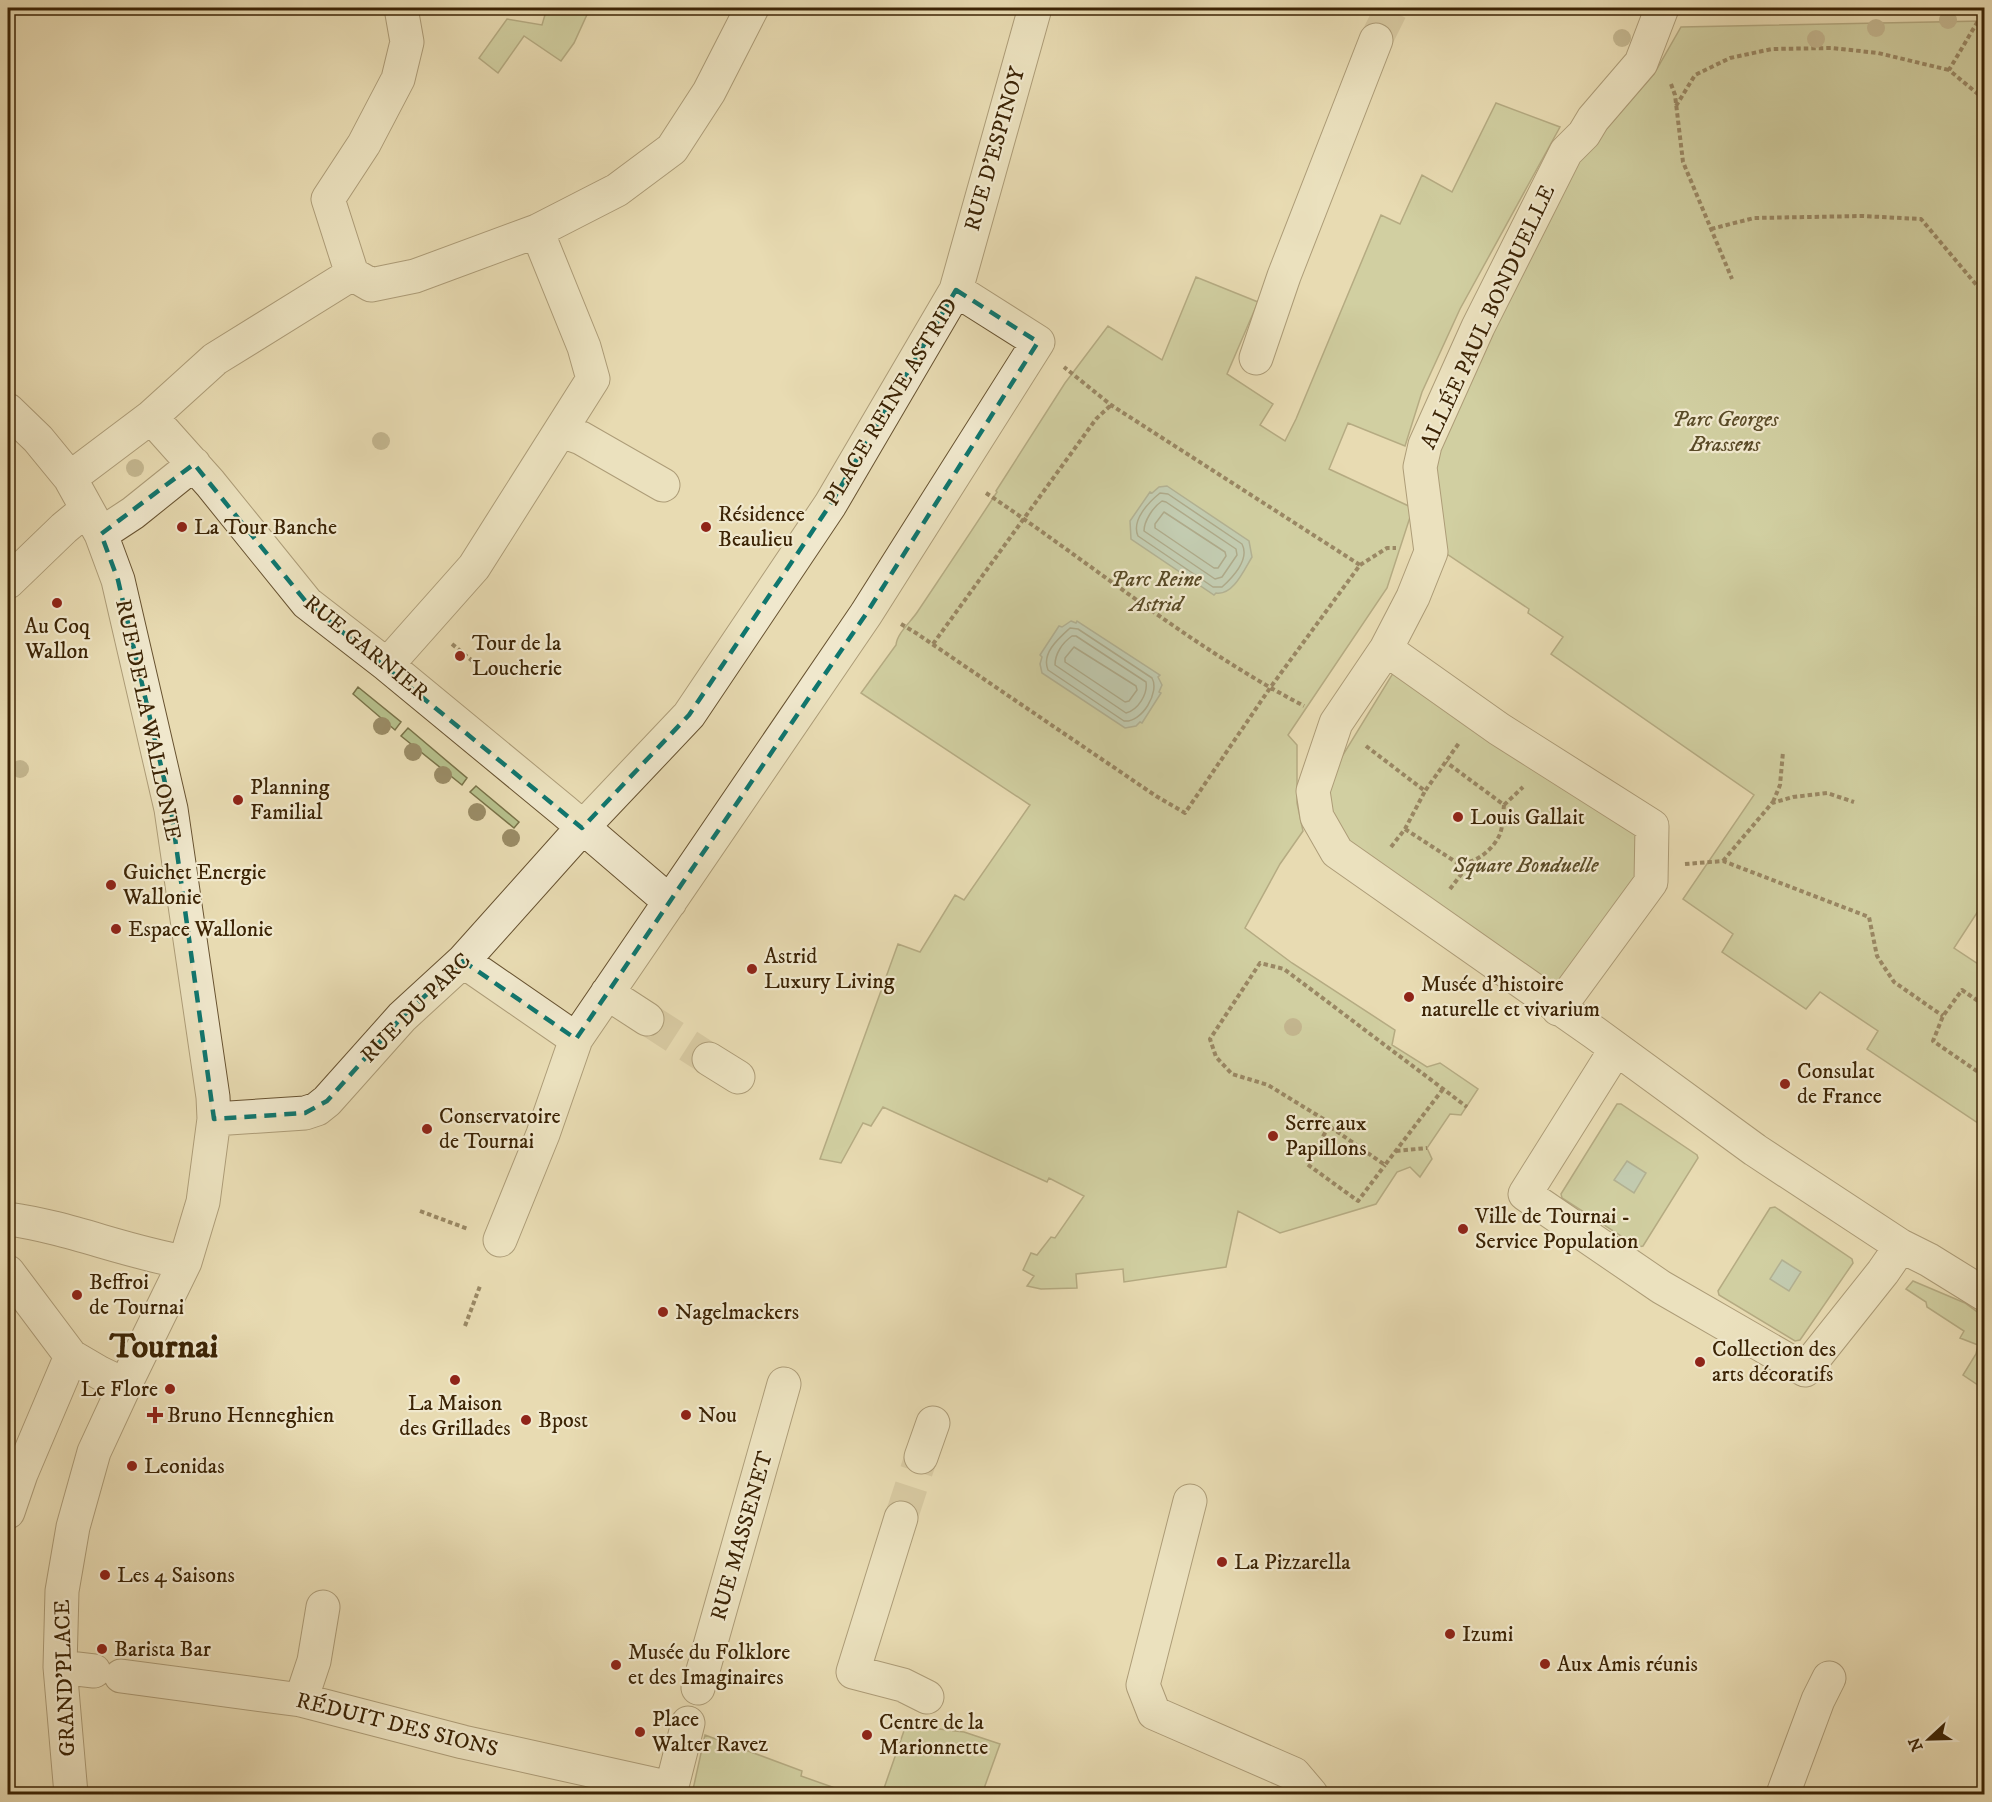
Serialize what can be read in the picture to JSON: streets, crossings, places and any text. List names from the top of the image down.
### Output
{
  "streets": {
    "street": [
      "RUE D'ESPINOY",
      "ALLÉE PAUL BONDUELLE",
      "PLACE REINE ASTRID",
      "RUE GARNIER",
      "RUE DE LA WALLONIE",
      "RUE DU PARC",
      "RUE MASSENET",
      "GRAND'PLACE",
      "RÉDUIT DES SIONS"
    ]
  },
  "crossings": [
    ["RUE D'ESPINOY", "PLACE REINE ASTRID"],
    ["PLACE REINE ASTRID", "RUE GARNIER"],
    ["PLACE REINE ASTRID", "RUE DU PARC"],
    ["RUE GARNIER", "RUE DU PARC"],
    ["RUE DE LA WALLONIE", "RUE DU PARC"],
    ["RUE DE LA WALLONIE", "GRAND'PLACE"],
    ["GRAND'PLACE", "RÉDUIT DES SIONS"]
  ],
  "districts": ["Tournai"],
  "parks": ["Parc Georges Brassens", "Parc Reine Astrid", "Square Bonduelle"],
  "places": {
    "other": [
      "La Tour Banche",
      "Résidence Beaulieu",
      "Au Coq Wallon",
      "Tour de la Loucherie",
      "Planning Familial",
      "Louis Gallait",
      "Guichet Energie Wallonie",
      "Espace Wallonie",
      "Astrid Luxury Living",
      "Musée d'histoire naturelle et vivarium",
      "Consulat de France",
      "Conservatoire de Tournai",
      "Serre aux Papillons",
      "Ville de Tournai - Service Population",
      "Beffroi de Tournai",
      "Nagelmackers",
      "Collection des arts décoratifs",
      "La Maison des Grillades",
      "Le Flore",
      "Nou",
      "Bpost",
      "Leonidas",
      "La Pizzarella",
      "Les 4 Saisons",
      "Izumi",
      "Barista Bar",
      "Aux Amis réunis",
      "Musée du Folklore et des Imaginaires",
      "Place Walter Ravez",
      "Centre de la Marionnette"
    ],
    "health": ["Bruno Henneghien"]
  },
  "north": "left"
}
